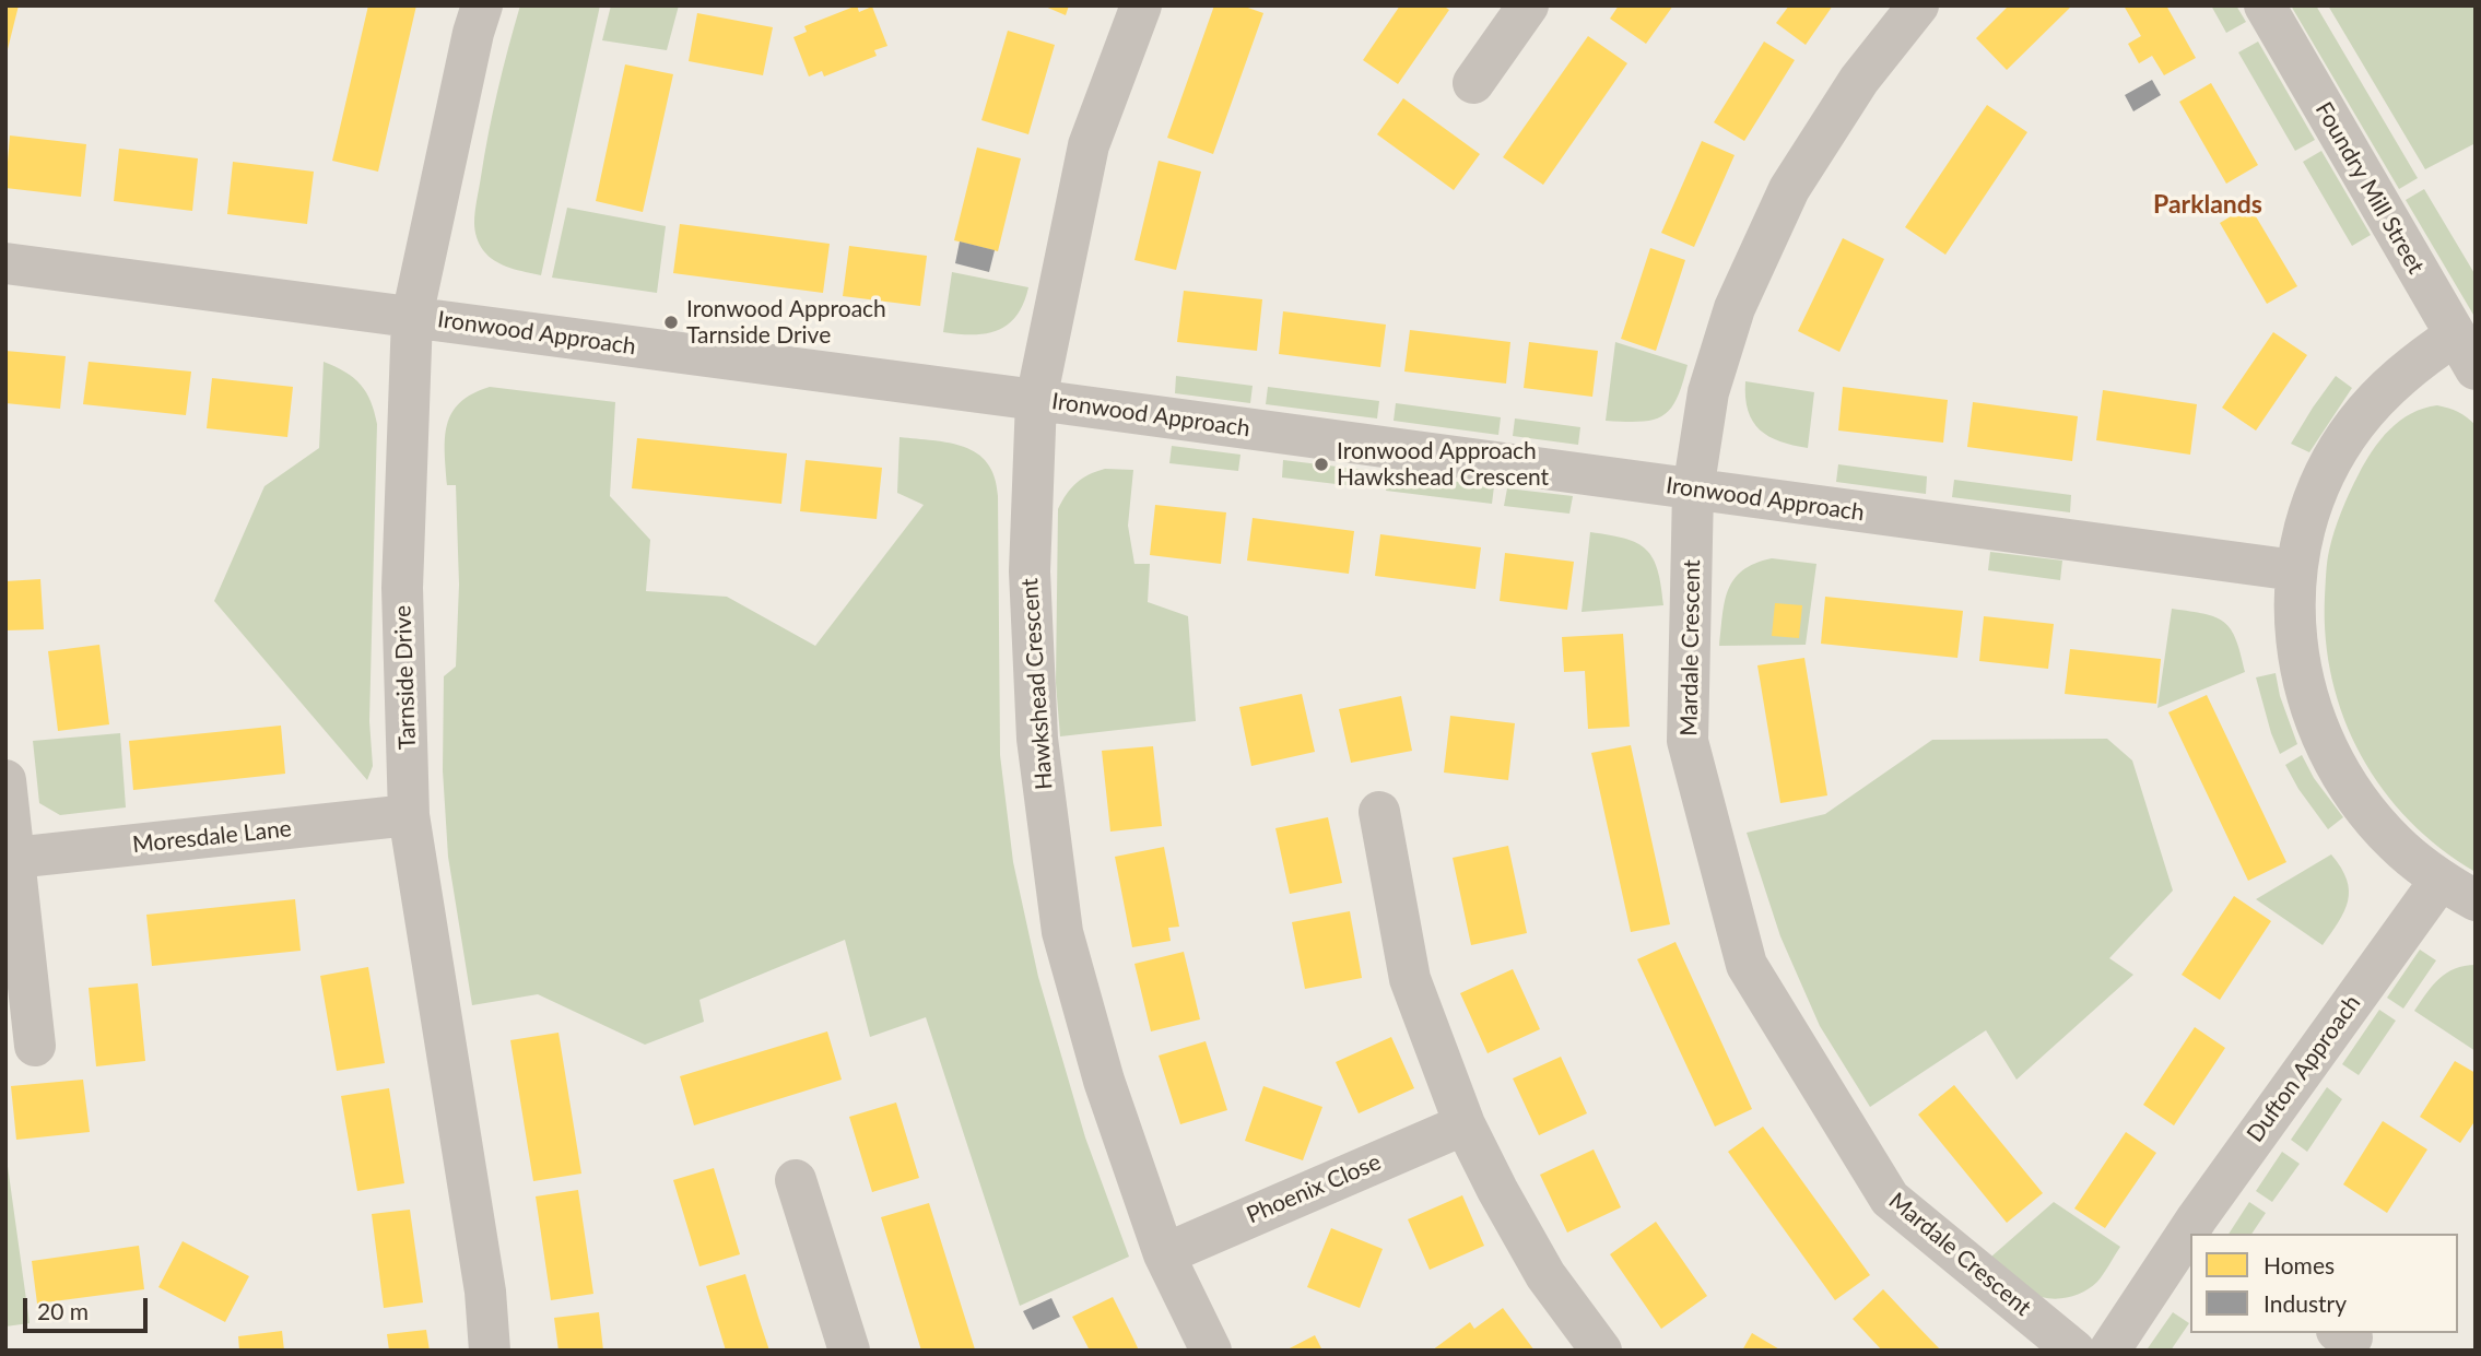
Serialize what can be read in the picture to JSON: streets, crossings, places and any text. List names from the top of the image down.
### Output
{
  "streets": {
    "street": [
      "Foundry Mill Street",
      "Ironwood Approach",
      "Mardale Crescent",
      "Tarnside Drive",
      "Hawkshead Crescent",
      "Moresdale Lane",
      "Dufton Approach",
      "Phoenix Close"
    ]
  },
  "crossings": [
    ["Ironwood Approach", "Mardale Crescent"],
    ["Ironwood Approach", "Tarnside Drive"],
    ["Ironwood Approach", "Hawkshead Crescent"],
    ["Tarnside Drive", "Moresdale Lane"],
    ["Hawkshead Crescent", "Phoenix Close"]
  ],
  "districts": ["Parklands"],
  "places": ["Ironwood Approach Tarnside Drive", "Ironwood Approach Hawkshead Crescent"],
  "legend": ["Homes", "Industry"],
  "scale_bar": "20 m"
}
